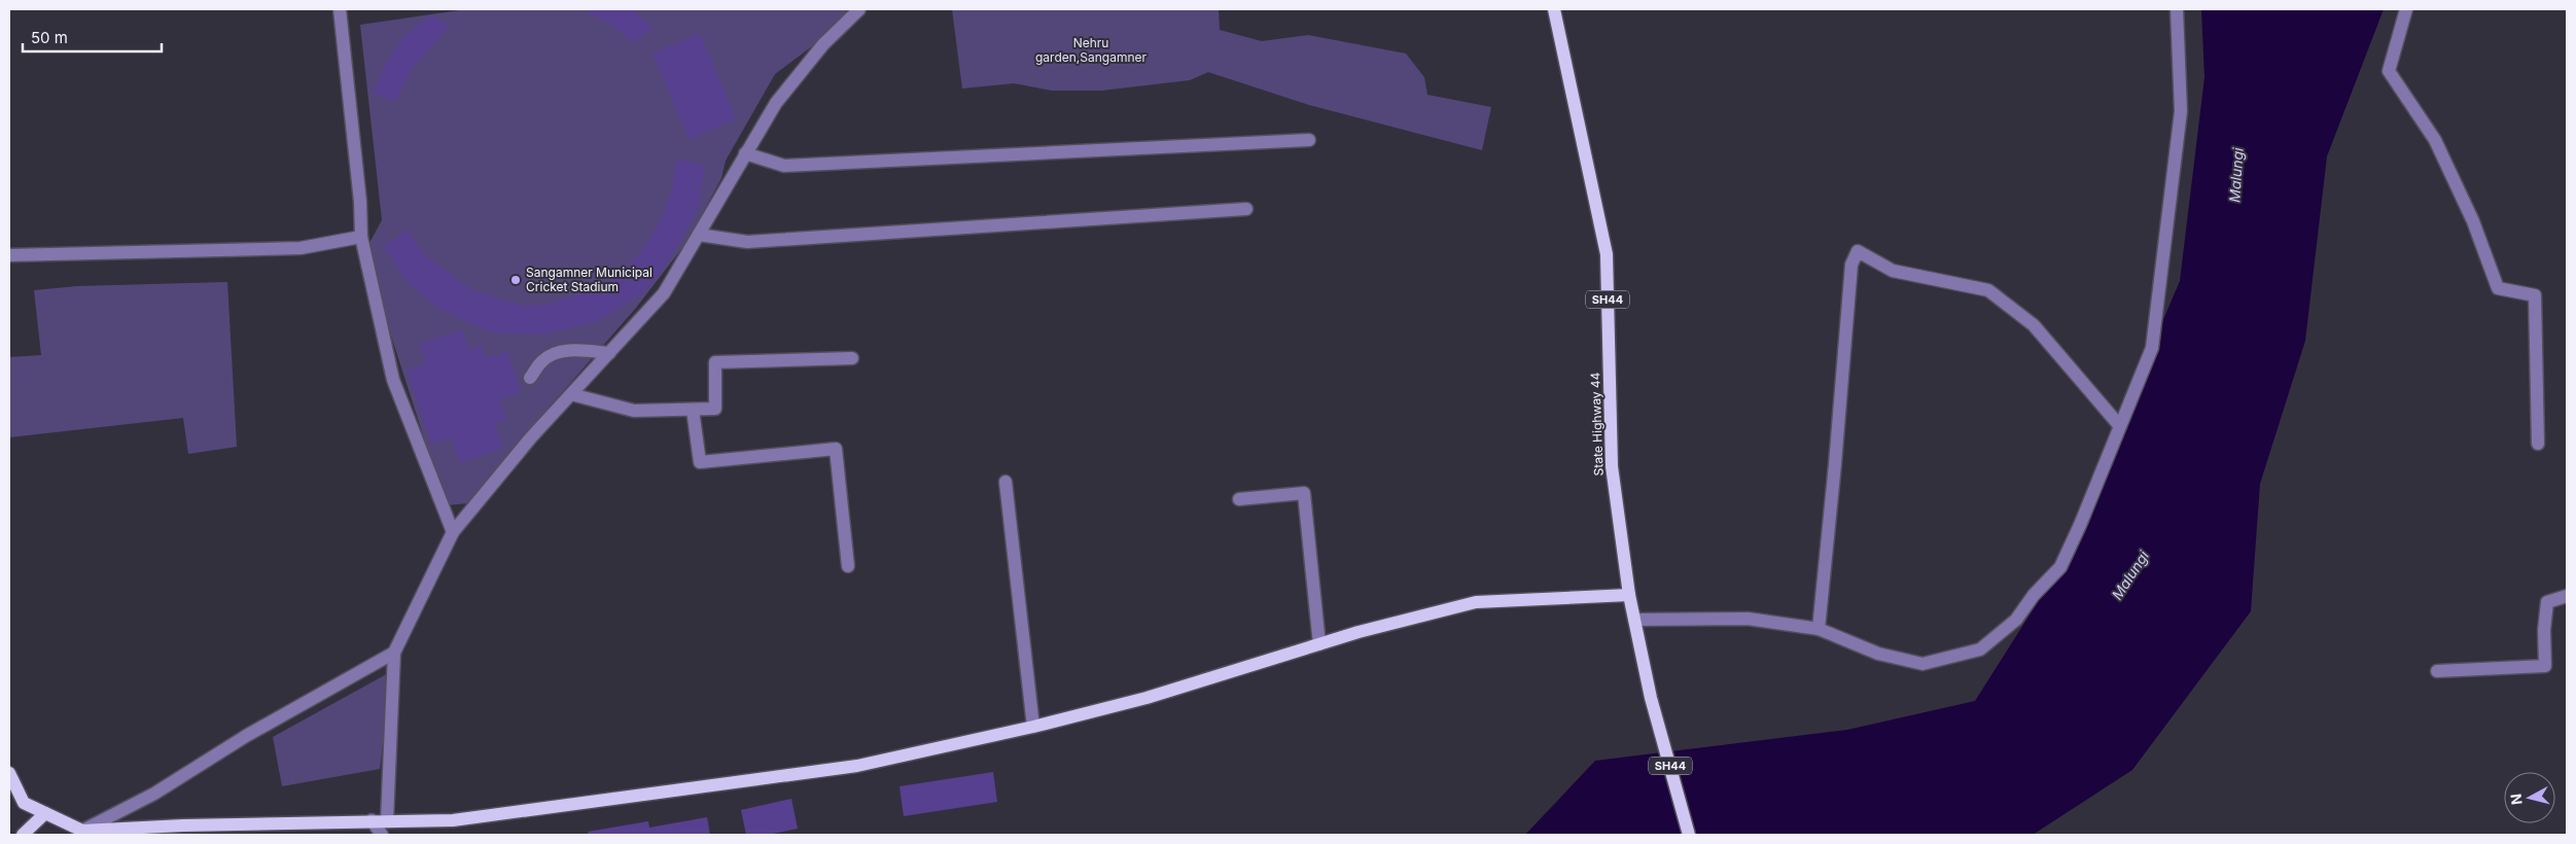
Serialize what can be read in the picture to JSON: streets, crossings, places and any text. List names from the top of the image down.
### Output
{
  "streets": {
    "main road": ["SH44", "State Highway 44"]
  },
  "water": ["Malungi"],
  "parks": ["Nehru garden,Sangamner"],
  "places": ["Sangamner Municipal Cricket Stadium"],
  "scale_bar": "50 m",
  "north": "left"
}
